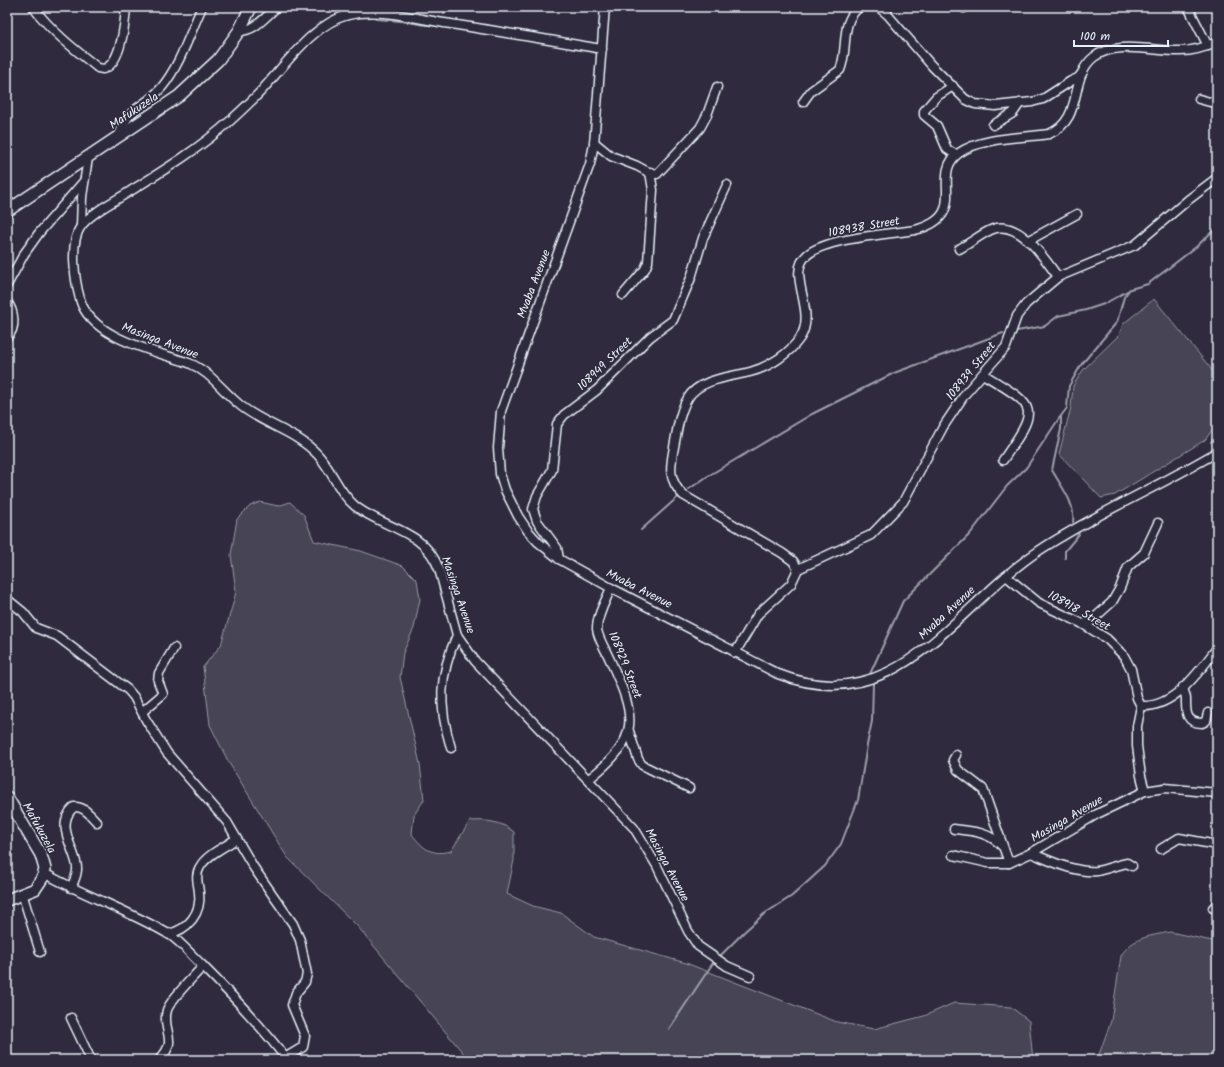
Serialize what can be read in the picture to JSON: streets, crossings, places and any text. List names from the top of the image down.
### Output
{
  "streets": {
    "main road": ["Mafukuzela"],
    "street": [
      "108938 Street",
      "Mvaba Avenue",
      "Masinga Avenue",
      "108949 Street",
      "108939 Street",
      "108918 Street",
      "108929 Street"
    ]
  },
  "crossings": [
    ["Mafukuzela", "Masinga Avenue"],
    ["108938 Street", "108939 Street"],
    ["Mvaba Avenue", "108949 Street"],
    ["Mvaba Avenue", "108918 Street"],
    ["Mvaba Avenue", "108929 Street"],
    ["Masinga Avenue", "108918 Street"],
    ["Masinga Avenue", "108929 Street"]
  ],
  "scale_bar": "100 m"
}
